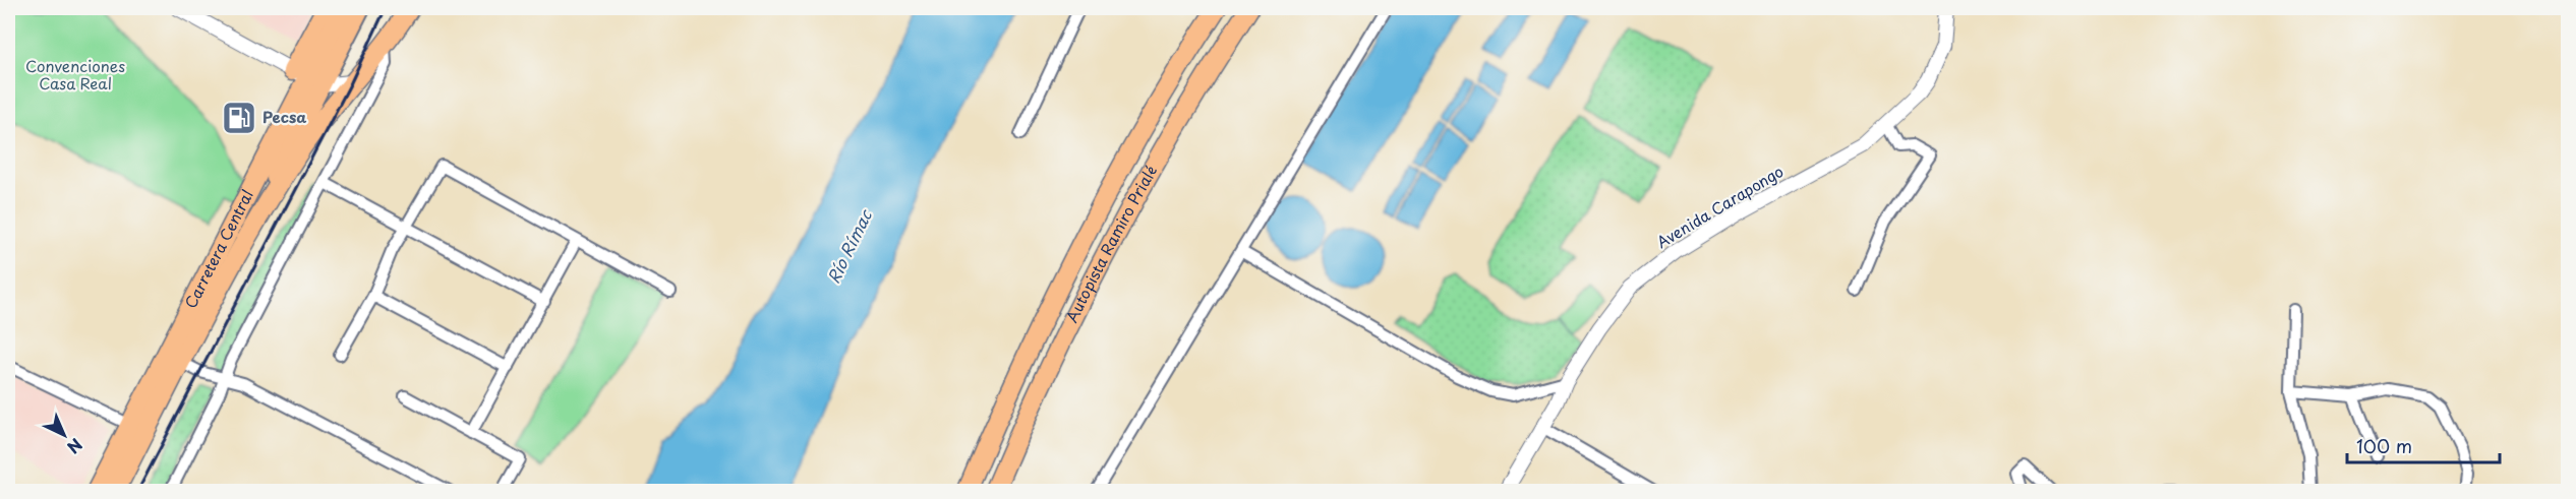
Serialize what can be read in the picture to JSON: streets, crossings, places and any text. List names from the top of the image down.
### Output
{
  "streets": {
    "highway": ["Autopista Ramiro Prialé", "Carretera Central"],
    "street": ["Avenida Carapongo"]
  },
  "water": ["Río Rímac"],
  "parks": ["Convenciones Casa Real"],
  "places": {
    "fuel station": ["Pecsa"]
  },
  "scale_bar": "100 m",
  "north": "bottom right"
}
